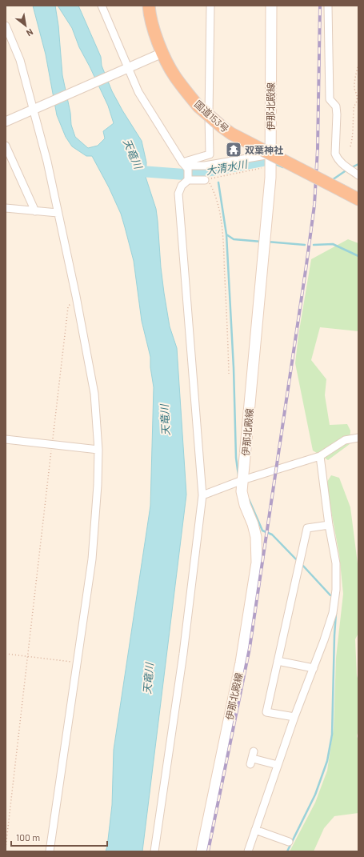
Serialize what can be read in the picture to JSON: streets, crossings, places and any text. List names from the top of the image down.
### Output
{
  "streets": {
    "highway": ["国道153号"],
    "main road": ["伊那北殿線"]
  },
  "water": ["天竜川", "大清水川"],
  "places": {
    "temple": ["双葉神社"]
  },
  "scale_bar": "100 m",
  "north": "bottom right"
}
